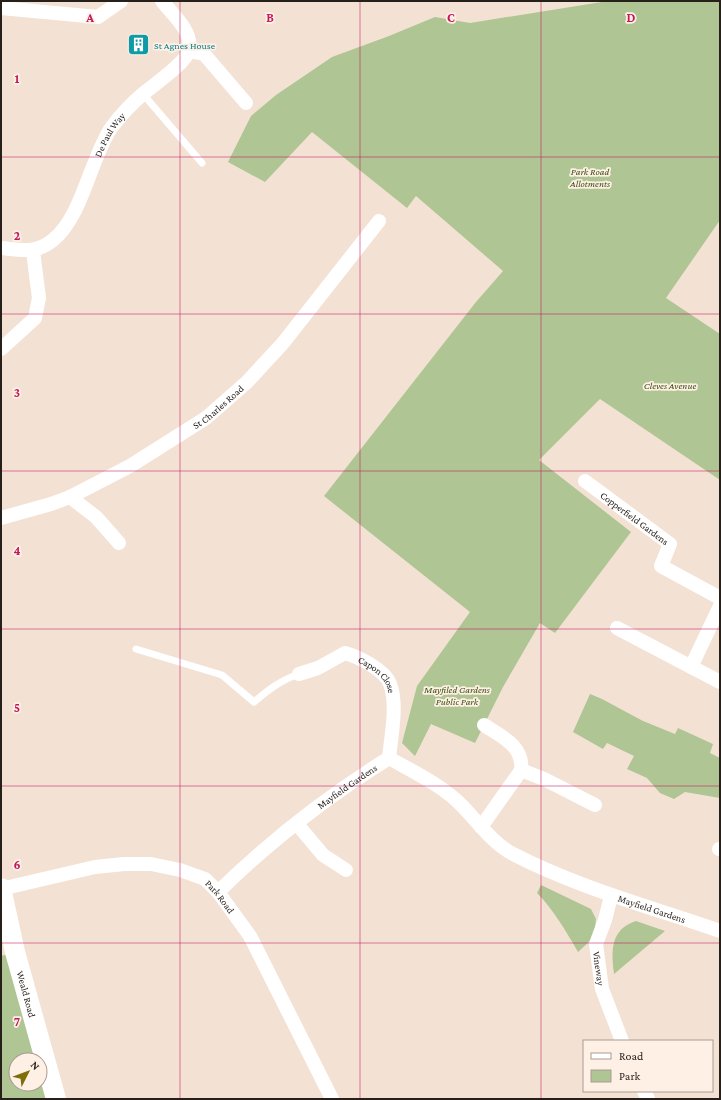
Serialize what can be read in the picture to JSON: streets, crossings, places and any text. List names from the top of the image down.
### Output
{
  "streets": {
    "street": [
      "De Paul Way",
      "St Charles Road",
      "Copperfield Gardens",
      "Capon Close",
      "Mayfield Gardens",
      "Park Road",
      "Vineway",
      "Weald Road"
    ]
  },
  "crossings": [
    ["Capon Close", "Mayfield Gardens"],
    ["Mayfield Gardens", "Park Road"],
    ["Mayfield Gardens", "Vineway"],
    ["Park Road", "Weald Road"]
  ],
  "parks": ["Park Road Allotments", "Cleves Avenue", "Mayfiled Gardens Public Park"],
  "places": {
    "building": ["St Agnes House"]
  },
  "legend": ["Road", "Park"],
  "north": "top right",
  "grid": {
    "columns": [
      "A",
      "B",
      "C",
      "D"
    ],
    "rows": [
      "1",
      "2",
      "3",
      "4",
      "5",
      "6",
      "7"
    ]
  }
}
